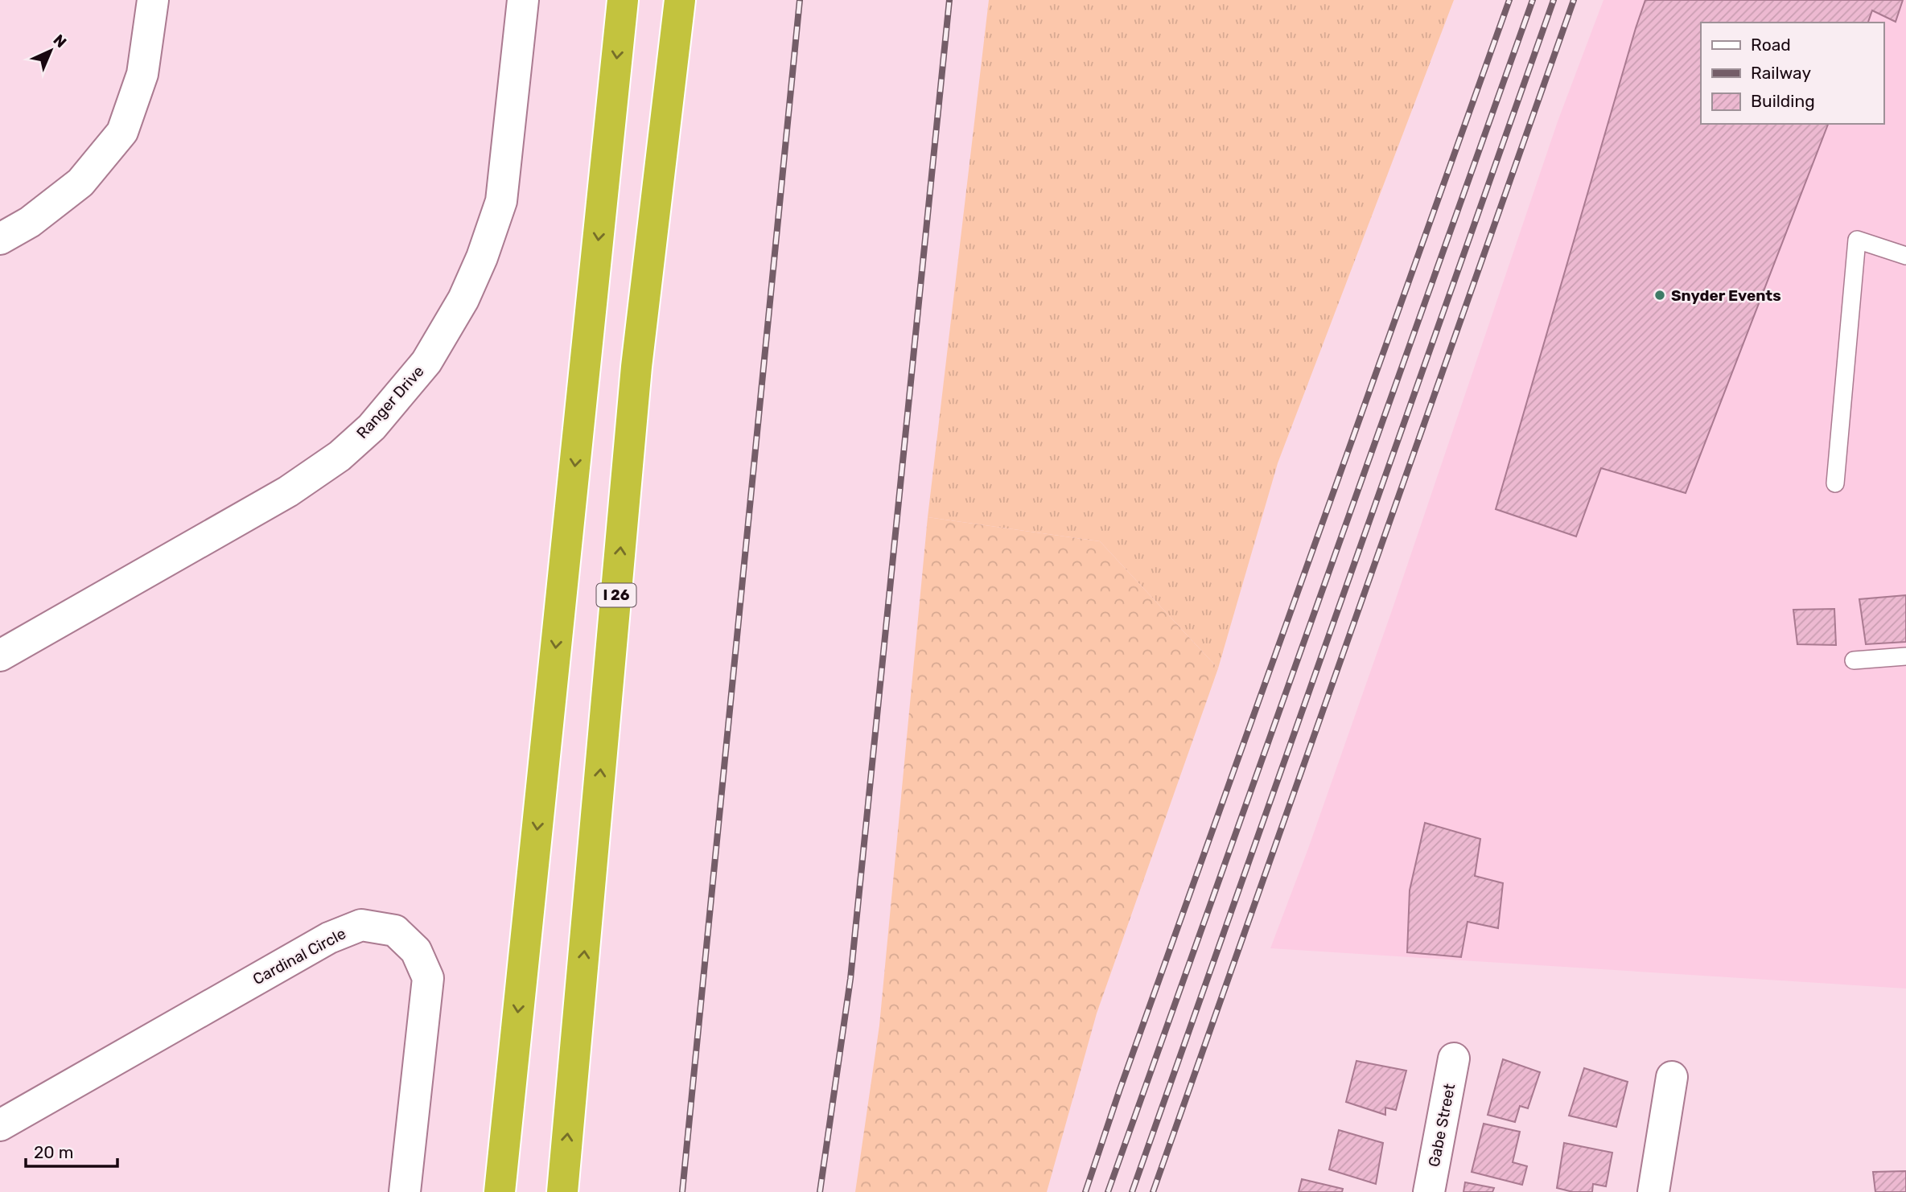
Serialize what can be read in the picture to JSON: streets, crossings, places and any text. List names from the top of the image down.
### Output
{
  "streets": {
    "highway": ["I 26"],
    "street": ["Ranger Drive", "Cardinal Circle", "Gabe Street"]
  },
  "places": ["Snyder Events"],
  "legend": ["Road", "Railway", "Building"],
  "scale_bar": "20 m",
  "north": "top right"
}
